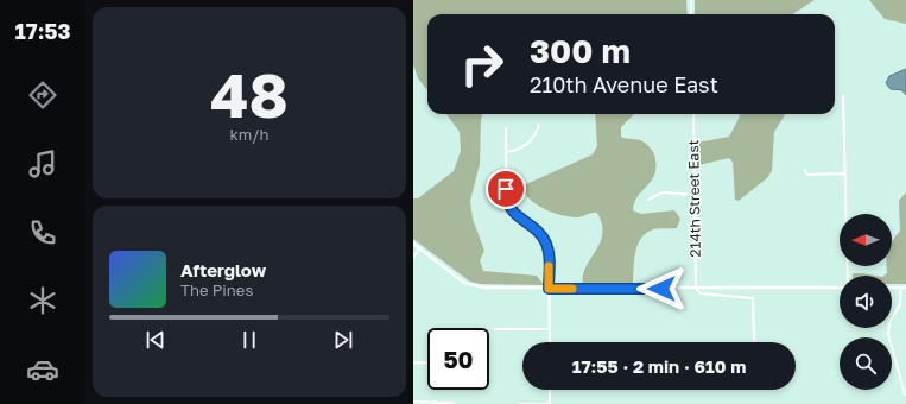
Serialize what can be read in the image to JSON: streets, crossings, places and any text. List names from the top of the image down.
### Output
{
  "streets": {
    "street": ["214th Street East"]
  },
  "north": "left",
  "page": {
    "tabs": "17:53",
    "tile": ["48", "km/h"],
    "turn": ["300 m", "210th Avenue East"],
    "song": ["Afterglow", "The Pines"],
    "limit": "50",
    "trip": "17:55 · 2 min · 610 m"
  }
}
